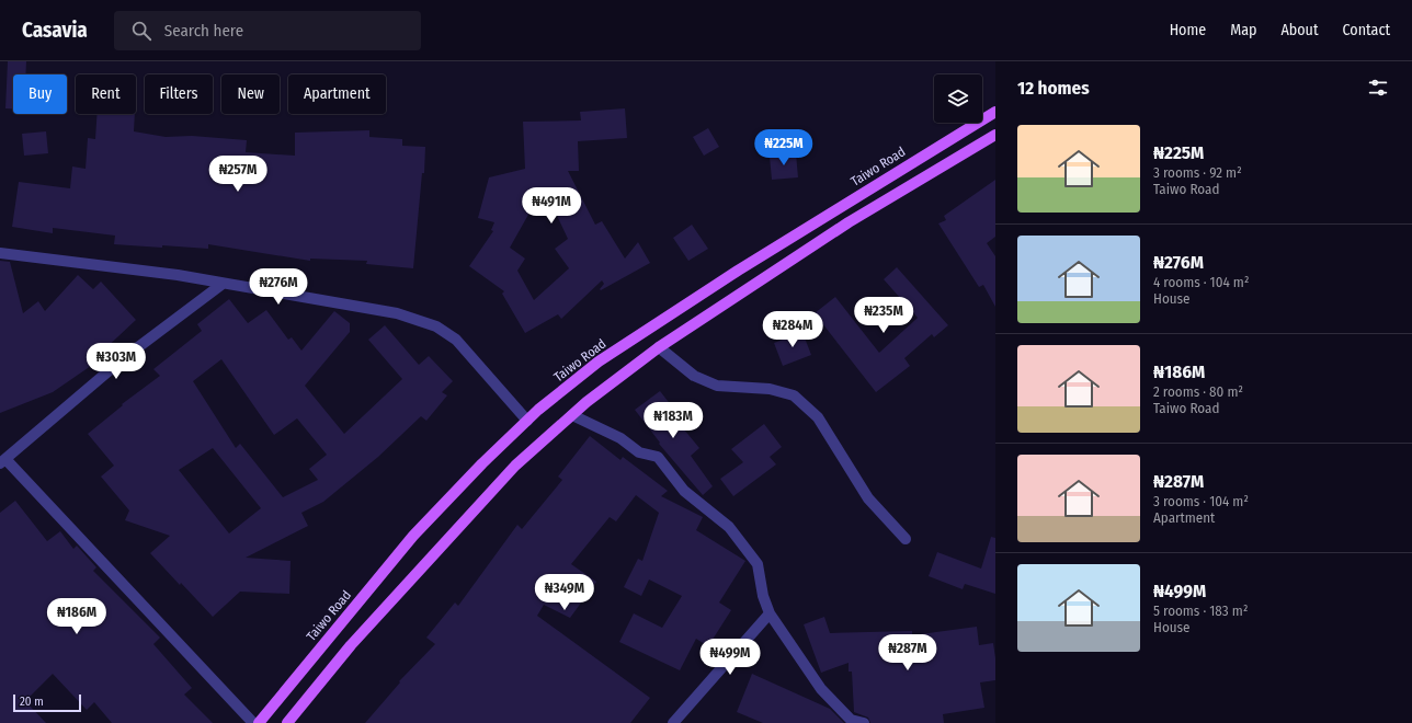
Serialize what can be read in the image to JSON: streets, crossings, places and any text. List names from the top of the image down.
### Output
{
  "streets": {
    "main road": ["Taiwo Road"]
  },
  "scale_bar": "20 m",
  "page": {
    "header": "Casavia",
    "search": "Search here",
    "nav": [
      "Home",
      "Map",
      "About",
      "Contact"
    ],
    "heading": "12 homes",
    "chip": [
      "Buy",
      "Rent",
      "Filters",
      "New",
      "Apartment"
    ],
    "list": [
      {
        "name": "₦225M",
        "note": "3 rooms · 92 m² · Taiwo Road"
      },
      {
        "name": "₦276M",
        "note": "4 rooms · 104 m² · House"
      },
      {
        "name": "₦186M",
        "note": "2 rooms · 80 m² · Taiwo Road"
      },
      {
        "name": "₦287M",
        "note": "3 rooms · 104 m² · Apartment"
      },
      {
        "name": "₦499M",
        "note": "5 rooms · 183 m² · House"
      }
    ],
    "price": [
      "₦225M",
      "₦257M",
      "₦491M",
      "₦276M",
      "₦235M",
      "₦284M",
      "₦303M",
      "₦183M",
      "₦349M",
      "₦186M",
      "₦287M",
      "₦499M"
    ],
    "scale": "20 m"
  }
}
